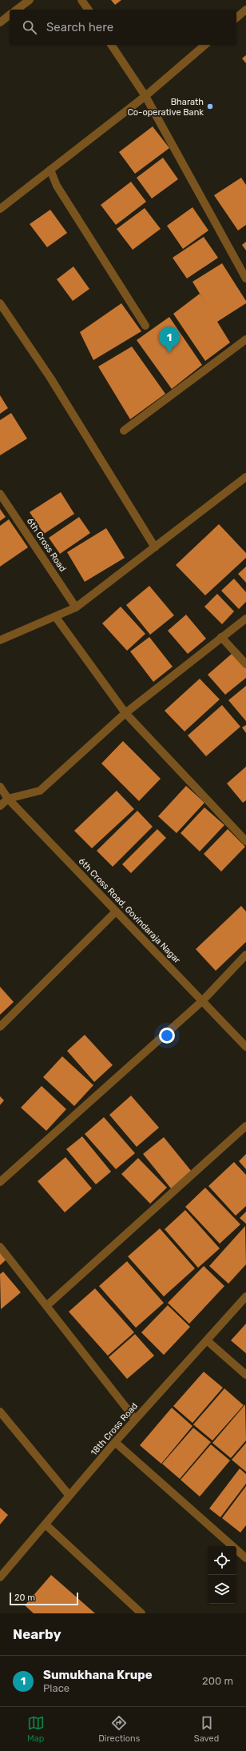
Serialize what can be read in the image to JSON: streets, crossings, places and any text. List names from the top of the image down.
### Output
{
  "streets": {
    "street": ["6th Cross Road", "6th Cross Road, Govindaraja Nagar", "18th Cross Road"]
  },
  "places": ["Bharath Co-operative Bank"],
  "scale_bar": "20 m",
  "page": {
    "search": "Search here",
    "pins": "1",
    "scale": "20 m",
    "heading": "Nearby",
    "list": [
      {
        "mark": "1",
        "name": "Sumukhana Krupe",
        "note": "Place",
        "value": "200 m"
      }
    ],
    "nav": ["Map", "Directions", "Saved"]
  }
}
